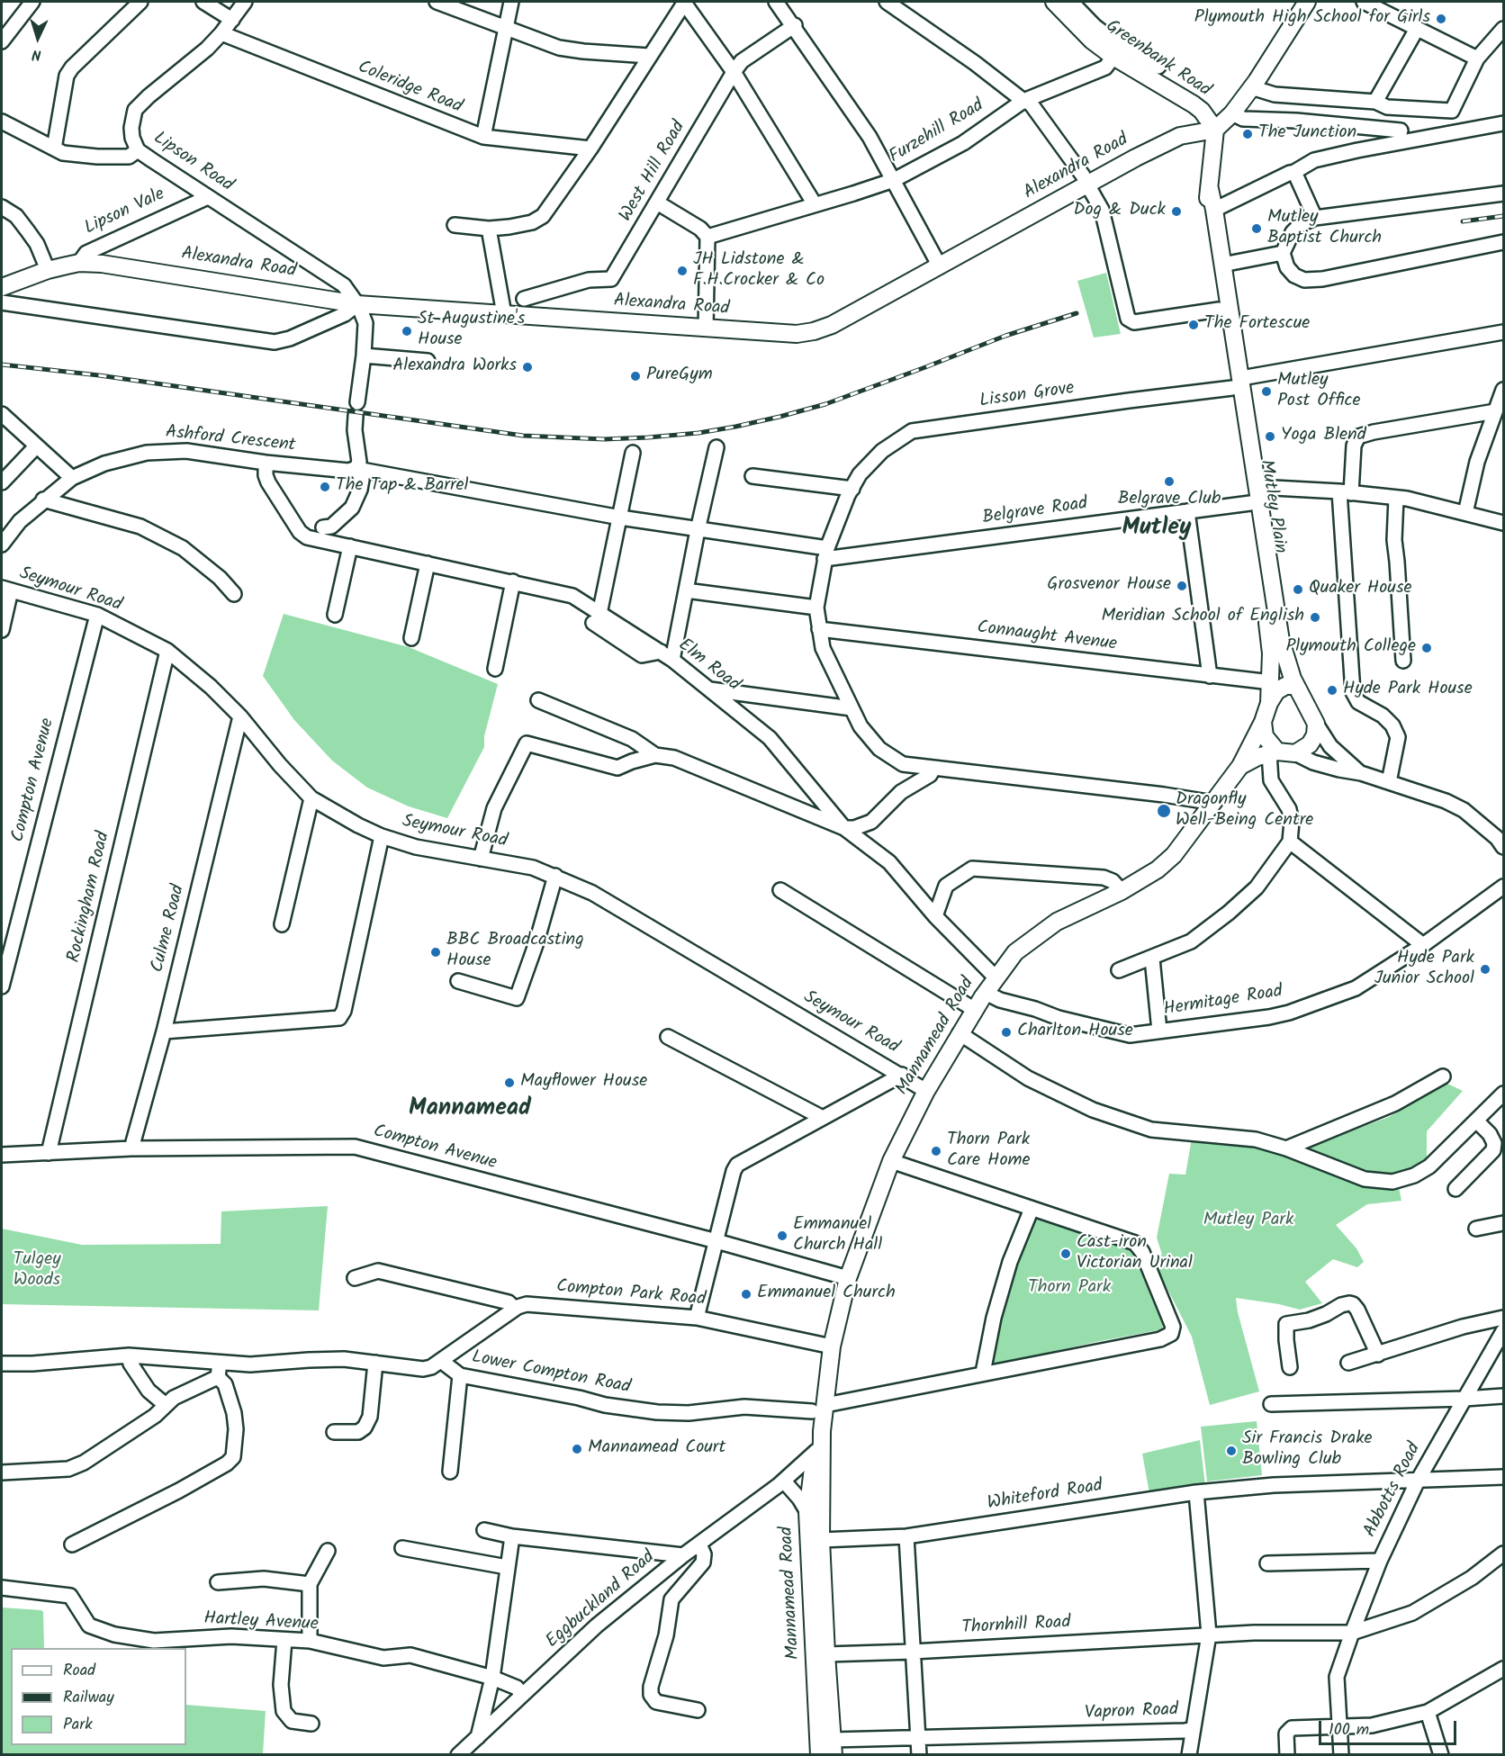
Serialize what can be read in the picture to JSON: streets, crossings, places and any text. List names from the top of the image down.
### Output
{
  "streets": {
    "main road": [
      "Greenbank Road",
      "Alexandra Road",
      "Lipson Vale",
      "Mutley Plain",
      "Mannamead Road"
    ],
    "street": [
      "Coleridge Road",
      "Furzehill Road",
      "Lipson Road",
      "West Hill Road",
      "Lisson Grove",
      "Ashford Crescent",
      "Belgrave Road",
      "Seymour Road",
      "Connaught Avenue",
      "Elm Road",
      "Compton Avenue",
      "Rockingham Road",
      "Culme Road",
      "Hermitage Road",
      "Compton Park Road",
      "Lower Compton Road",
      "Abbotts Road",
      "Whiteford Road",
      "Eggbuckland Road",
      "Hartley Avenue",
      "Thornhill Road",
      "Vapron Road"
    ]
  },
  "crossings": [
    ["Greenbank Road", "Furzehill Road"],
    ["Greenbank Road", "Alexandra Road"],
    ["Greenbank Road", "Mutley Plain"],
    ["Coleridge Road", "Lipson Road"],
    ["Lipson Road", "Alexandra Road"],
    ["Lipson Road", "Lipson Vale"],
    ["Alexandra Road", "West Hill Road"],
    ["Alexandra Road", "Lipson Vale"],
    ["Alexandra Road", "Mutley Plain"],
    ["Lisson Grove", "Mutley Plain"],
    ["Lisson Grove", "Belgrave Road"],
    ["Lisson Grove", "Connaught Avenue"],
    ["Ashford Crescent", "Belgrave Road"],
    ["Ashford Crescent", "Elm Road"],
    ["Mutley Plain", "Belgrave Road"],
    ["Mutley Plain", "Connaught Avenue"],
    ["Mutley Plain", "Mannamead Road"],
    ["Seymour Road", "Compton Avenue"],
    ["Seymour Road", "Rockingham Road"],
    ["Seymour Road", "Culme Road"],
    ["Seymour Road", "Mannamead Road"],
    ["Elm Road", "Mannamead Road"],
    ["Compton Avenue", "Rockingham Road"],
    ["Compton Avenue", "Culme Road"],
    ["Compton Avenue", "Mannamead Road"],
    ["Hermitage Road", "Mannamead Road"],
    ["Mannamead Road", "Compton Park Road"],
    ["Mannamead Road", "Lower Compton Road"],
    ["Mannamead Road", "Whiteford Road"],
    ["Mannamead Road", "Eggbuckland Road"],
    ["Mannamead Road", "Thornhill Road"],
    ["Mannamead Road", "Vapron Road"],
    ["Compton Park Road", "Lower Compton Road"],
    ["Abbotts Road", "Whiteford Road"],
    ["Abbotts Road", "Thornhill Road"],
    ["Whiteford Road", "Vapron Road"],
    ["Eggbuckland Road", "Hartley Avenue"],
    ["Thornhill Road", "Vapron Road"]
  ],
  "districts": ["Mutley", "Mannamead"],
  "parks": ["Mutley Park", "Tulgey Woods", "Thorn Park"],
  "places": [
    "Plymouth High School for Girls",
    "The Junction",
    "Dog & Duck",
    "Mutley Baptist Church",
    "JH Lidstone & F.H.Crocker & Co",
    "The Fortescue",
    "St Augustine's House",
    "Alexandra Works",
    "PureGym",
    "Mutley Post Office",
    "Yoga Blend",
    "Belgrave Club",
    "The Tap & Barrel",
    "Grosvenor House",
    "Quaker House",
    "Meridian School of English",
    "Plymouth College",
    "Hyde Park House",
    "Dragonfly Well-Being Centre",
    "BBC Broadcasting House",
    "Hyde Park Junior School",
    "Charlton House",
    "Mayflower House",
    "Thorn Park Care Home",
    "Emmanuel Church Hall",
    "Cast-iron Victorian Urinal",
    "Emmanuel Church",
    "Mannamead Court",
    "Sir Francis Drake Bowling Club"
  ],
  "legend": ["Road", "Railway", "Park"],
  "scale_bar": "100 m",
  "north": "bottom"
}
